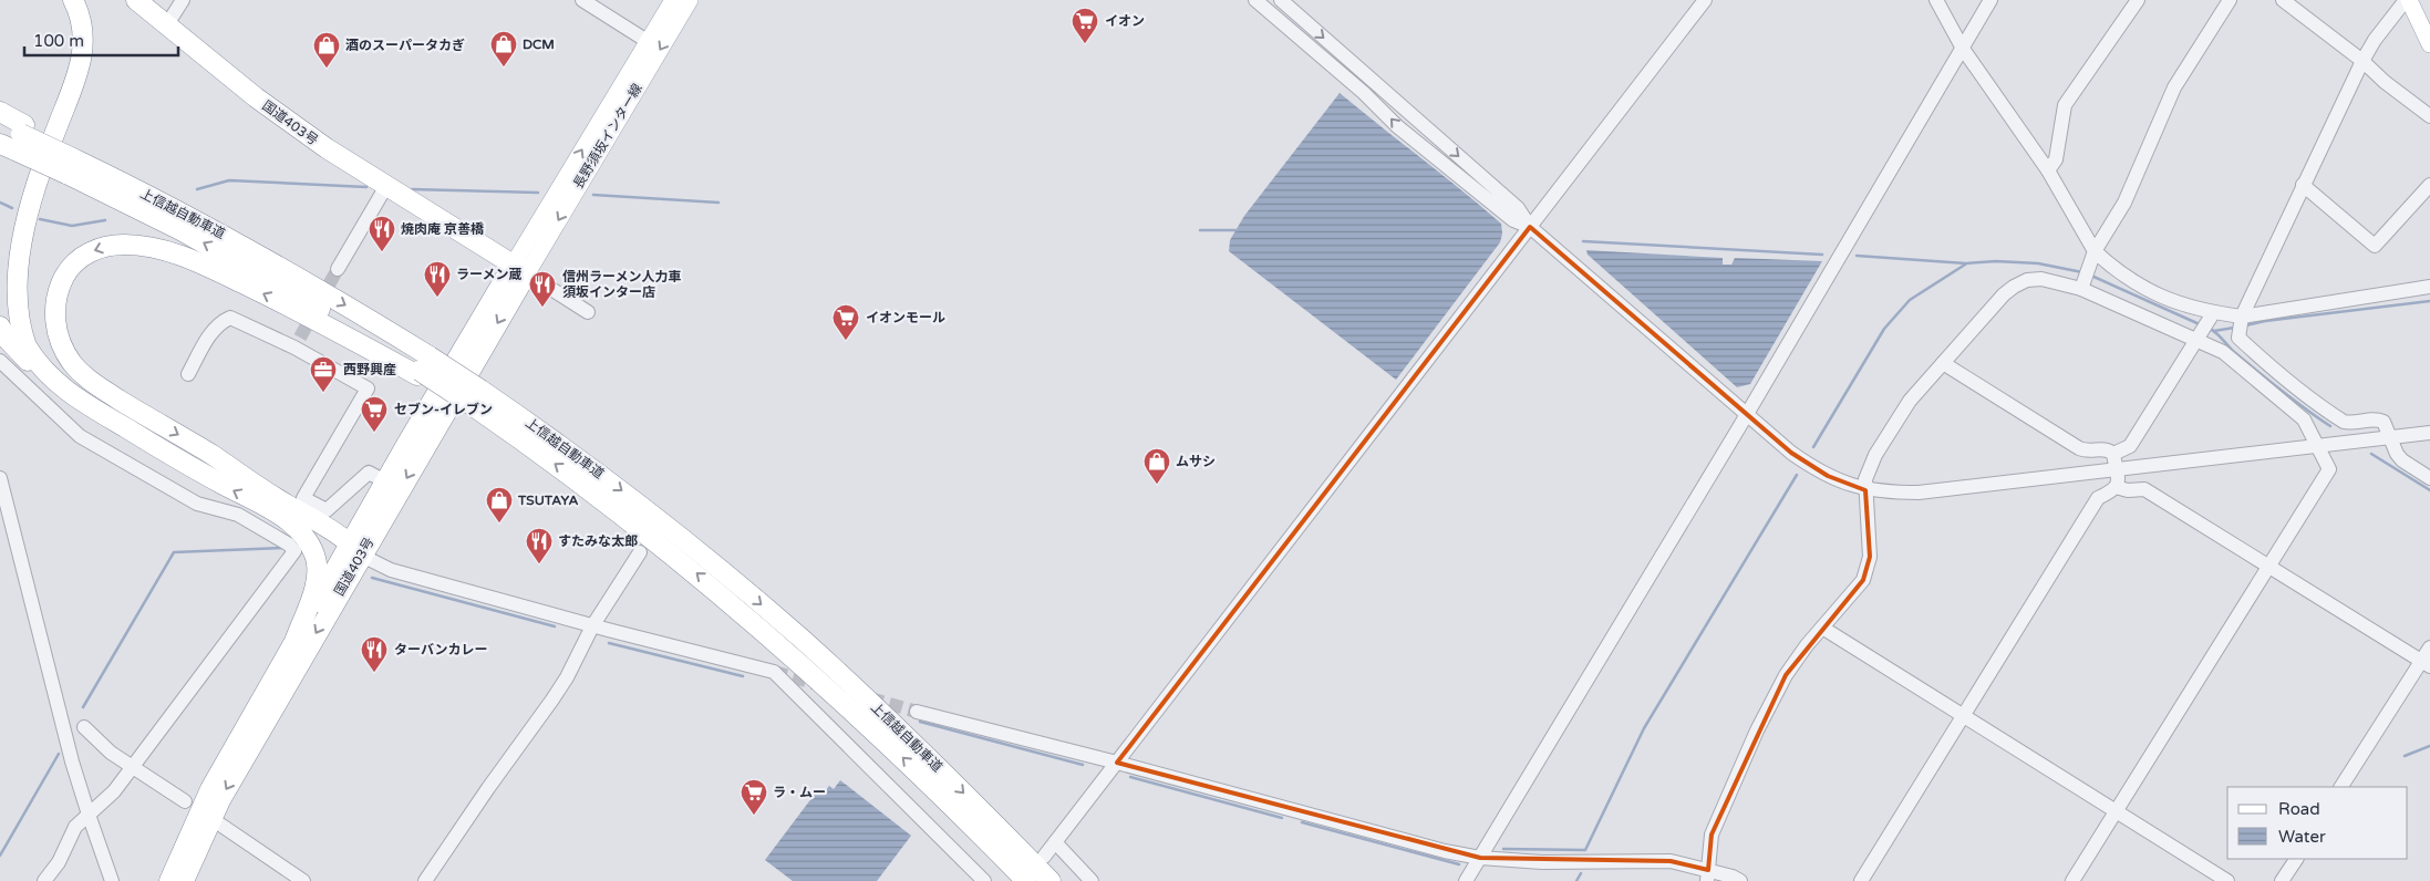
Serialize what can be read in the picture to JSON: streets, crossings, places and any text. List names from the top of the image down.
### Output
{
  "streets": {
    "highway": ["国道403号", "上信越自動車道"],
    "main road": ["長野須坂インター線"]
  },
  "crossings": [
    ["国道403号", "長野須坂インター線"]
  ],
  "places": {
    "supermarket": [
      "イオン",
      "イオンモール",
      "セブン-イレブン",
      "ラ・ムー"
    ],
    "shop": [
      "DCM",
      "酒のスーパータカぎ",
      "ムサシ",
      "TSUTAYA"
    ],
    "restaurant": [
      "焼肉庵 京善橋",
      "ラーメン蔵",
      "信州ラーメン人力車 須坂インター店",
      "すたみな太郎",
      "ターバンカレー"
    ],
    "office": ["西野興産"]
  },
  "legend": ["Road", "Water"],
  "scale_bar": "100 m"
}
